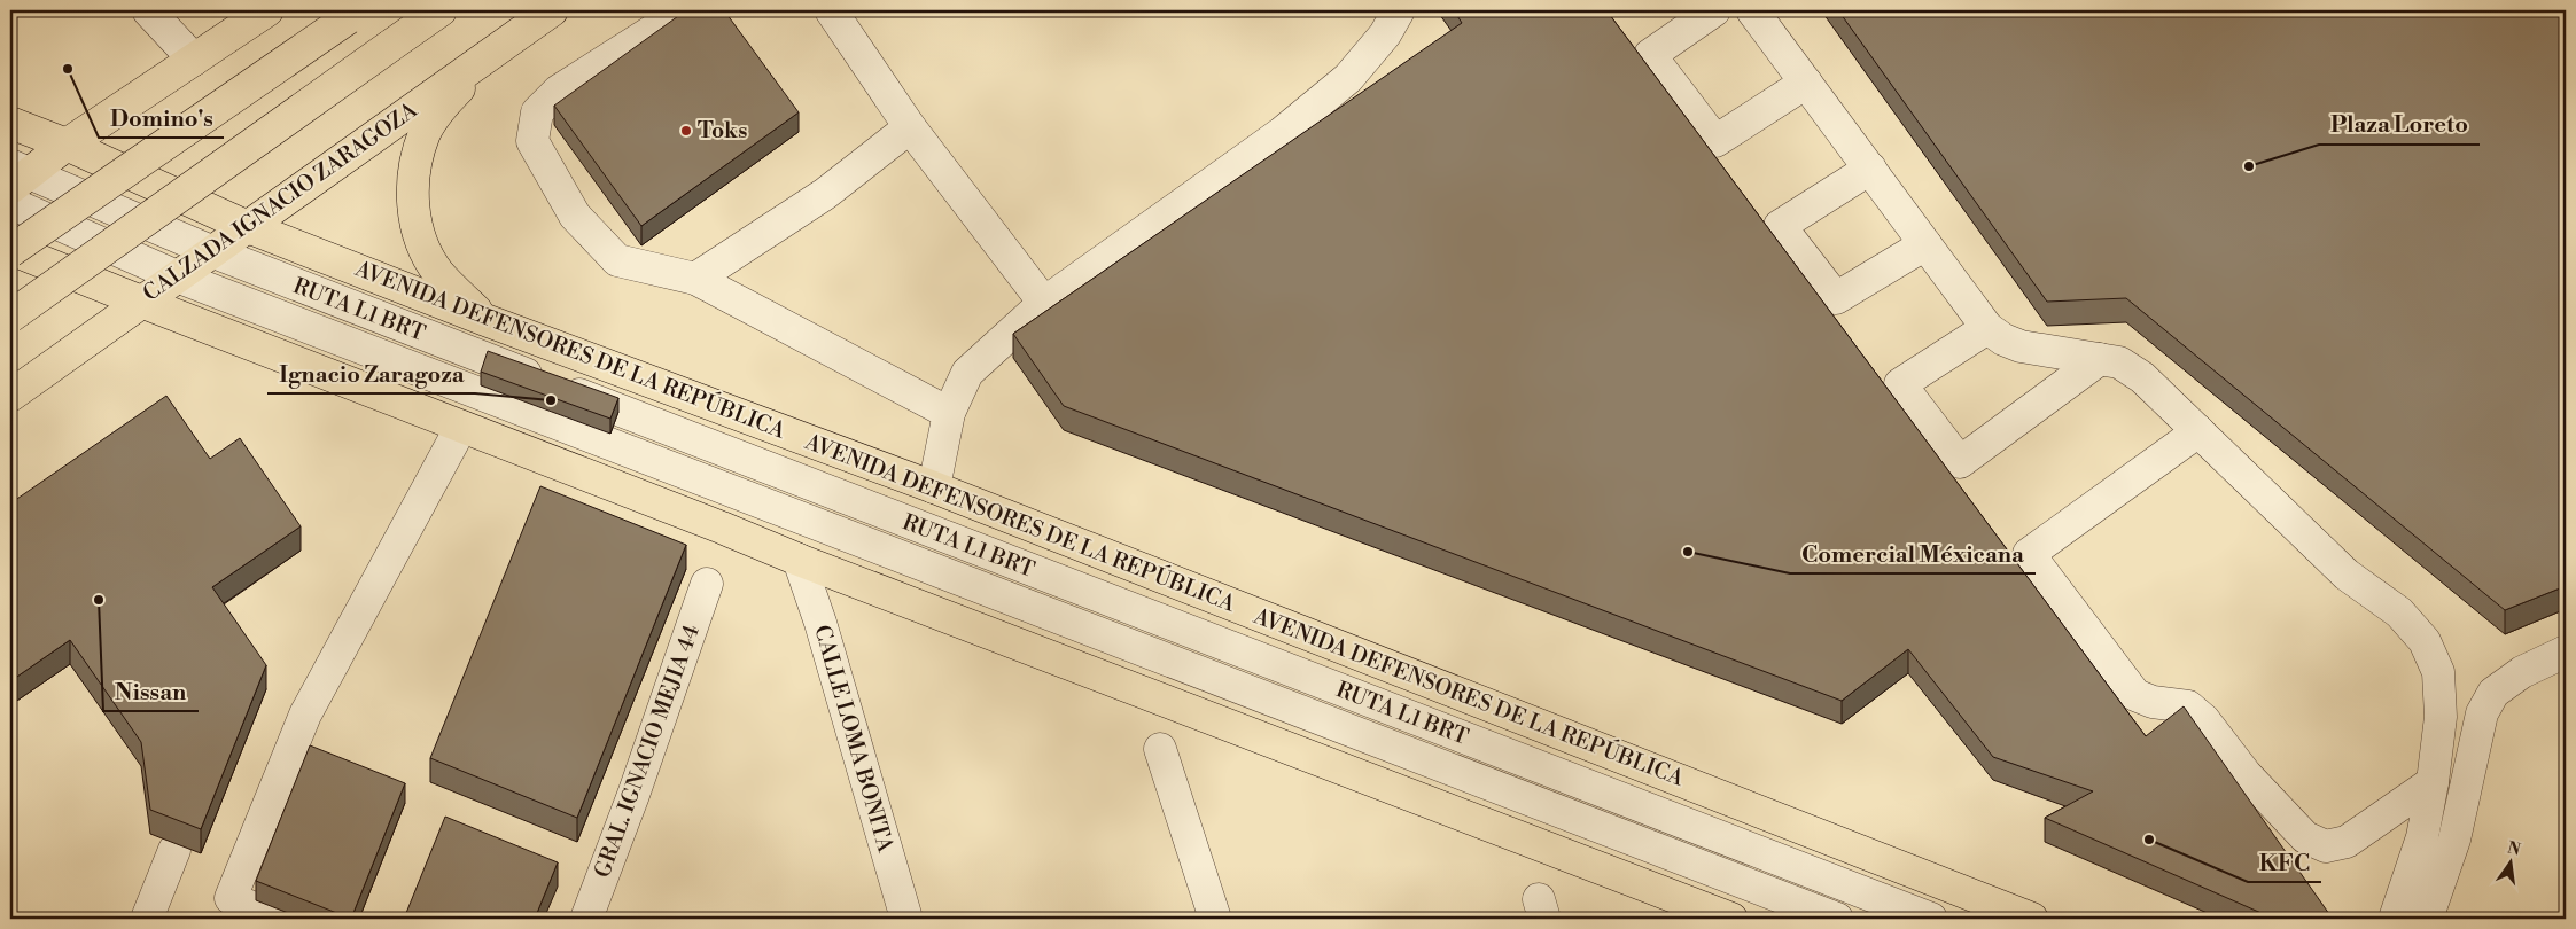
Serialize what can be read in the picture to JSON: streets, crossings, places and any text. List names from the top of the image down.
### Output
{
  "streets": {
    "main road": ["CALZADA IGNACIO ZARAGOZA", "AVENIDA DEFENSORES DE LA REPÚBLICA"],
    "street": ["RUTA L1 BRT", "CALLE LOMA BONITA", "GRAL. IGNACIO MEJIA 44"]
  },
  "crossings": [
    ["CALZADA IGNACIO ZARAGOZA", "RUTA L1 BRT"],
    ["CALZADA IGNACIO ZARAGOZA", "AVENIDA DEFENSORES DE LA REPÚBLICA"]
  ],
  "places": [
    "Domino's",
    "Toks",
    "Plaza Loreto",
    "Ignacio Zaragoza",
    "Comercial Méxicana",
    "Nissan",
    "KFC"
  ],
  "north": "top"
}
